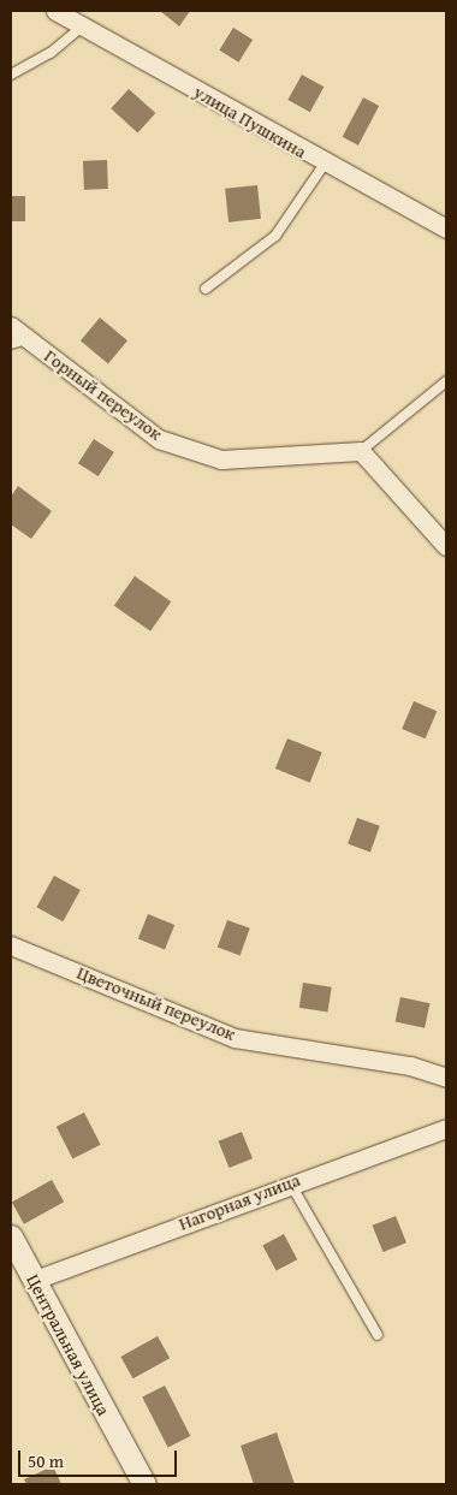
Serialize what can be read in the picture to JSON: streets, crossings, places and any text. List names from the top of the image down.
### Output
{
  "streets": {
    "street": [
      "улица Пушкина",
      "Горный переулок",
      "Цветочный переулок",
      "Нагорная улица",
      "Центральная улица"
    ]
  },
  "crossings": [
    ["Нагорная улица", "Центральная улица"]
  ],
  "scale_bar": "50 m"
}
